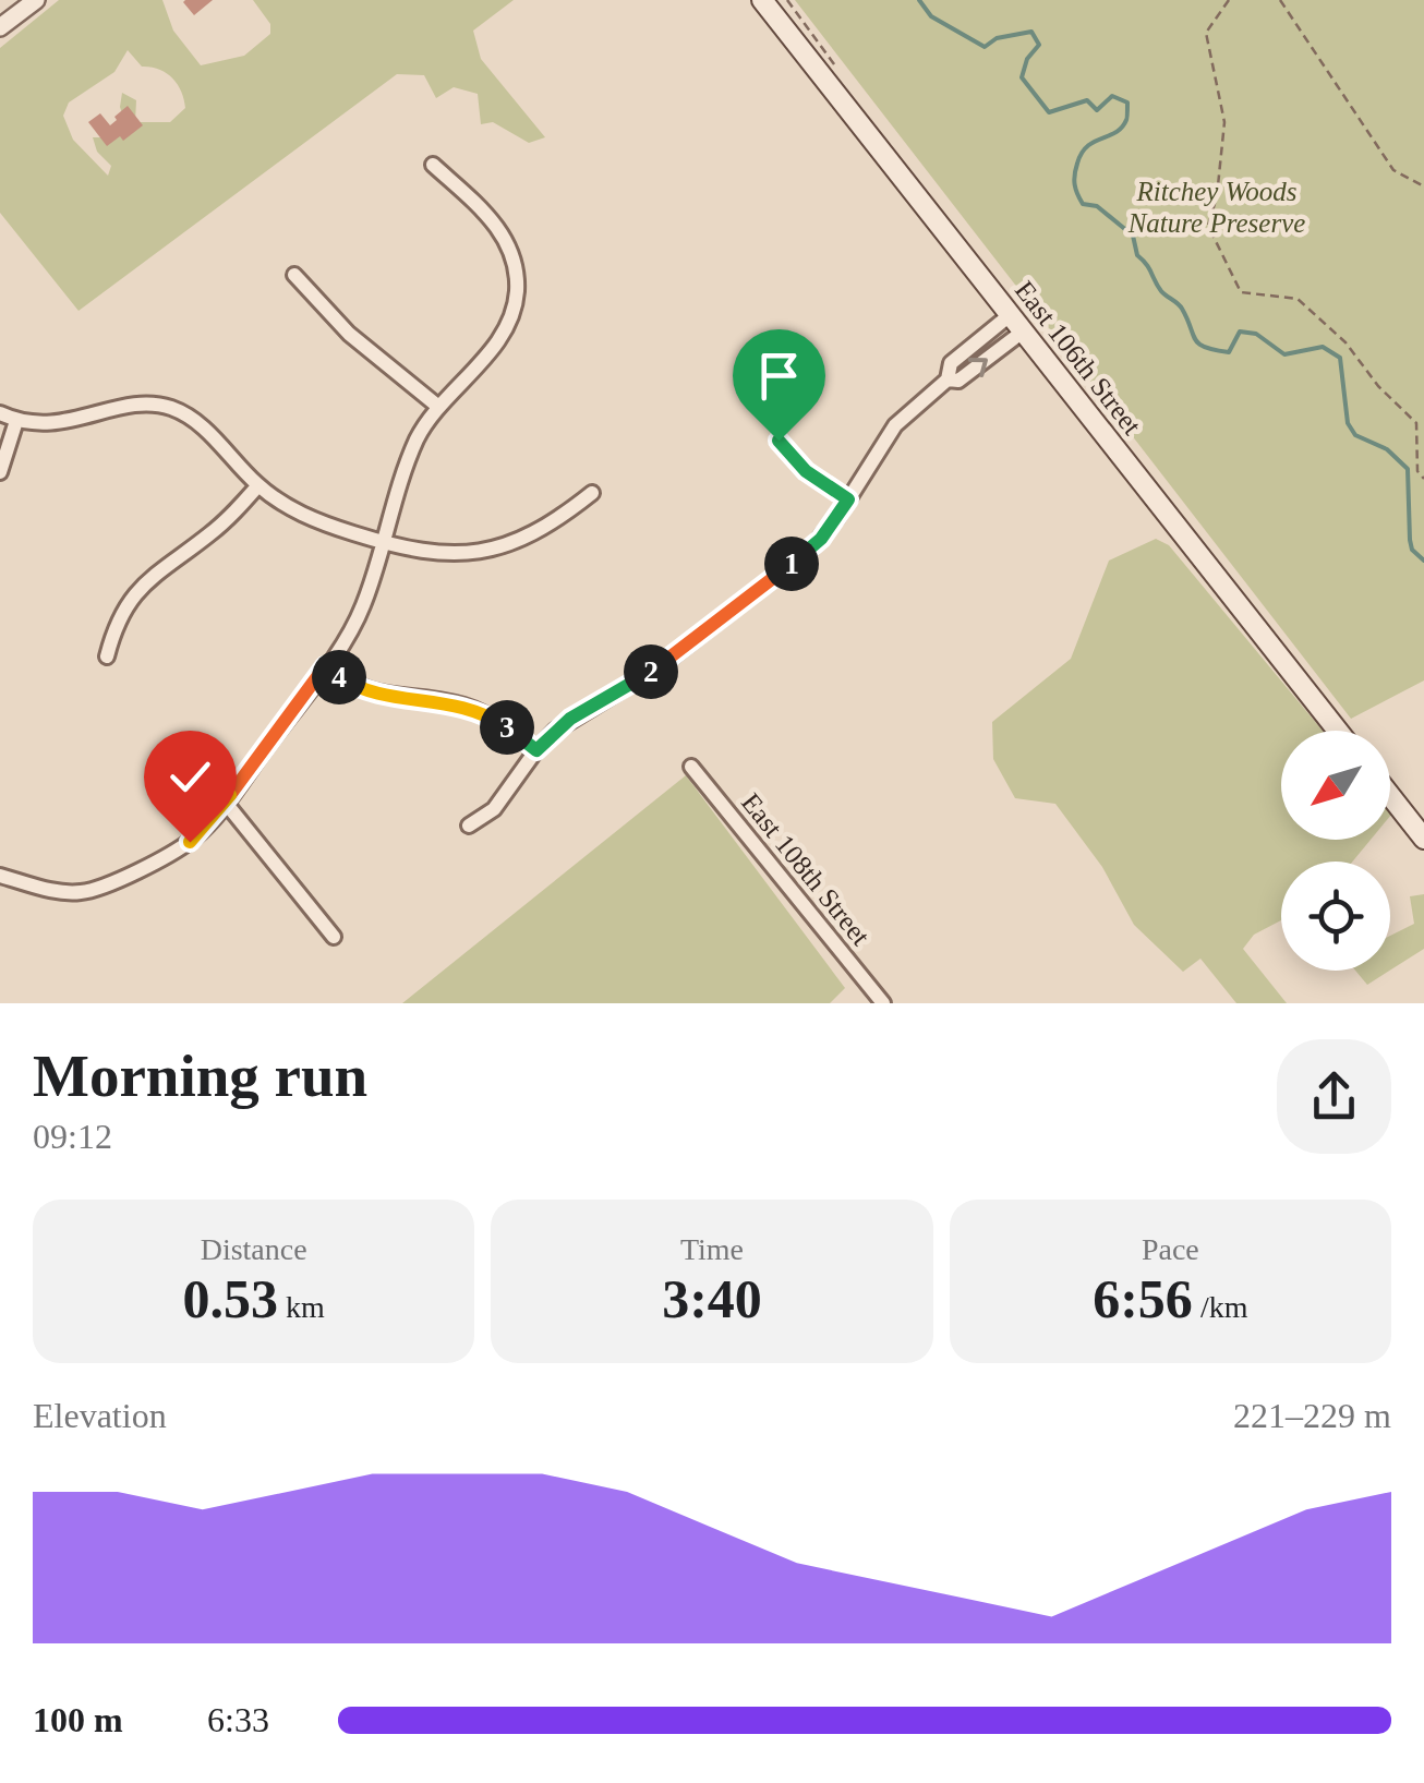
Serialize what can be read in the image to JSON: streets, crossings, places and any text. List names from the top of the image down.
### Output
{
  "streets": {
    "main road": ["East 106th Street"],
    "street": ["East 108th Street"]
  },
  "parks": ["Ritchey Woods Nature Preserve"],
  "north": "bottom left",
  "page": {
    "pins": [
      "1",
      "2",
      "4",
      "3"
    ],
    "heading": ["Morning run", "09:12"],
    "stats": [
      ["Distance", "0.53 km"],
      ["Time", "3:40"],
      ["Pace", "6:56 /km"]
    ],
    "chart": ["Elevation", "221–229 m"],
    "list": [
      {
        "name": "100 m",
        "note": "6:33"
      }
    ]
  }
}
